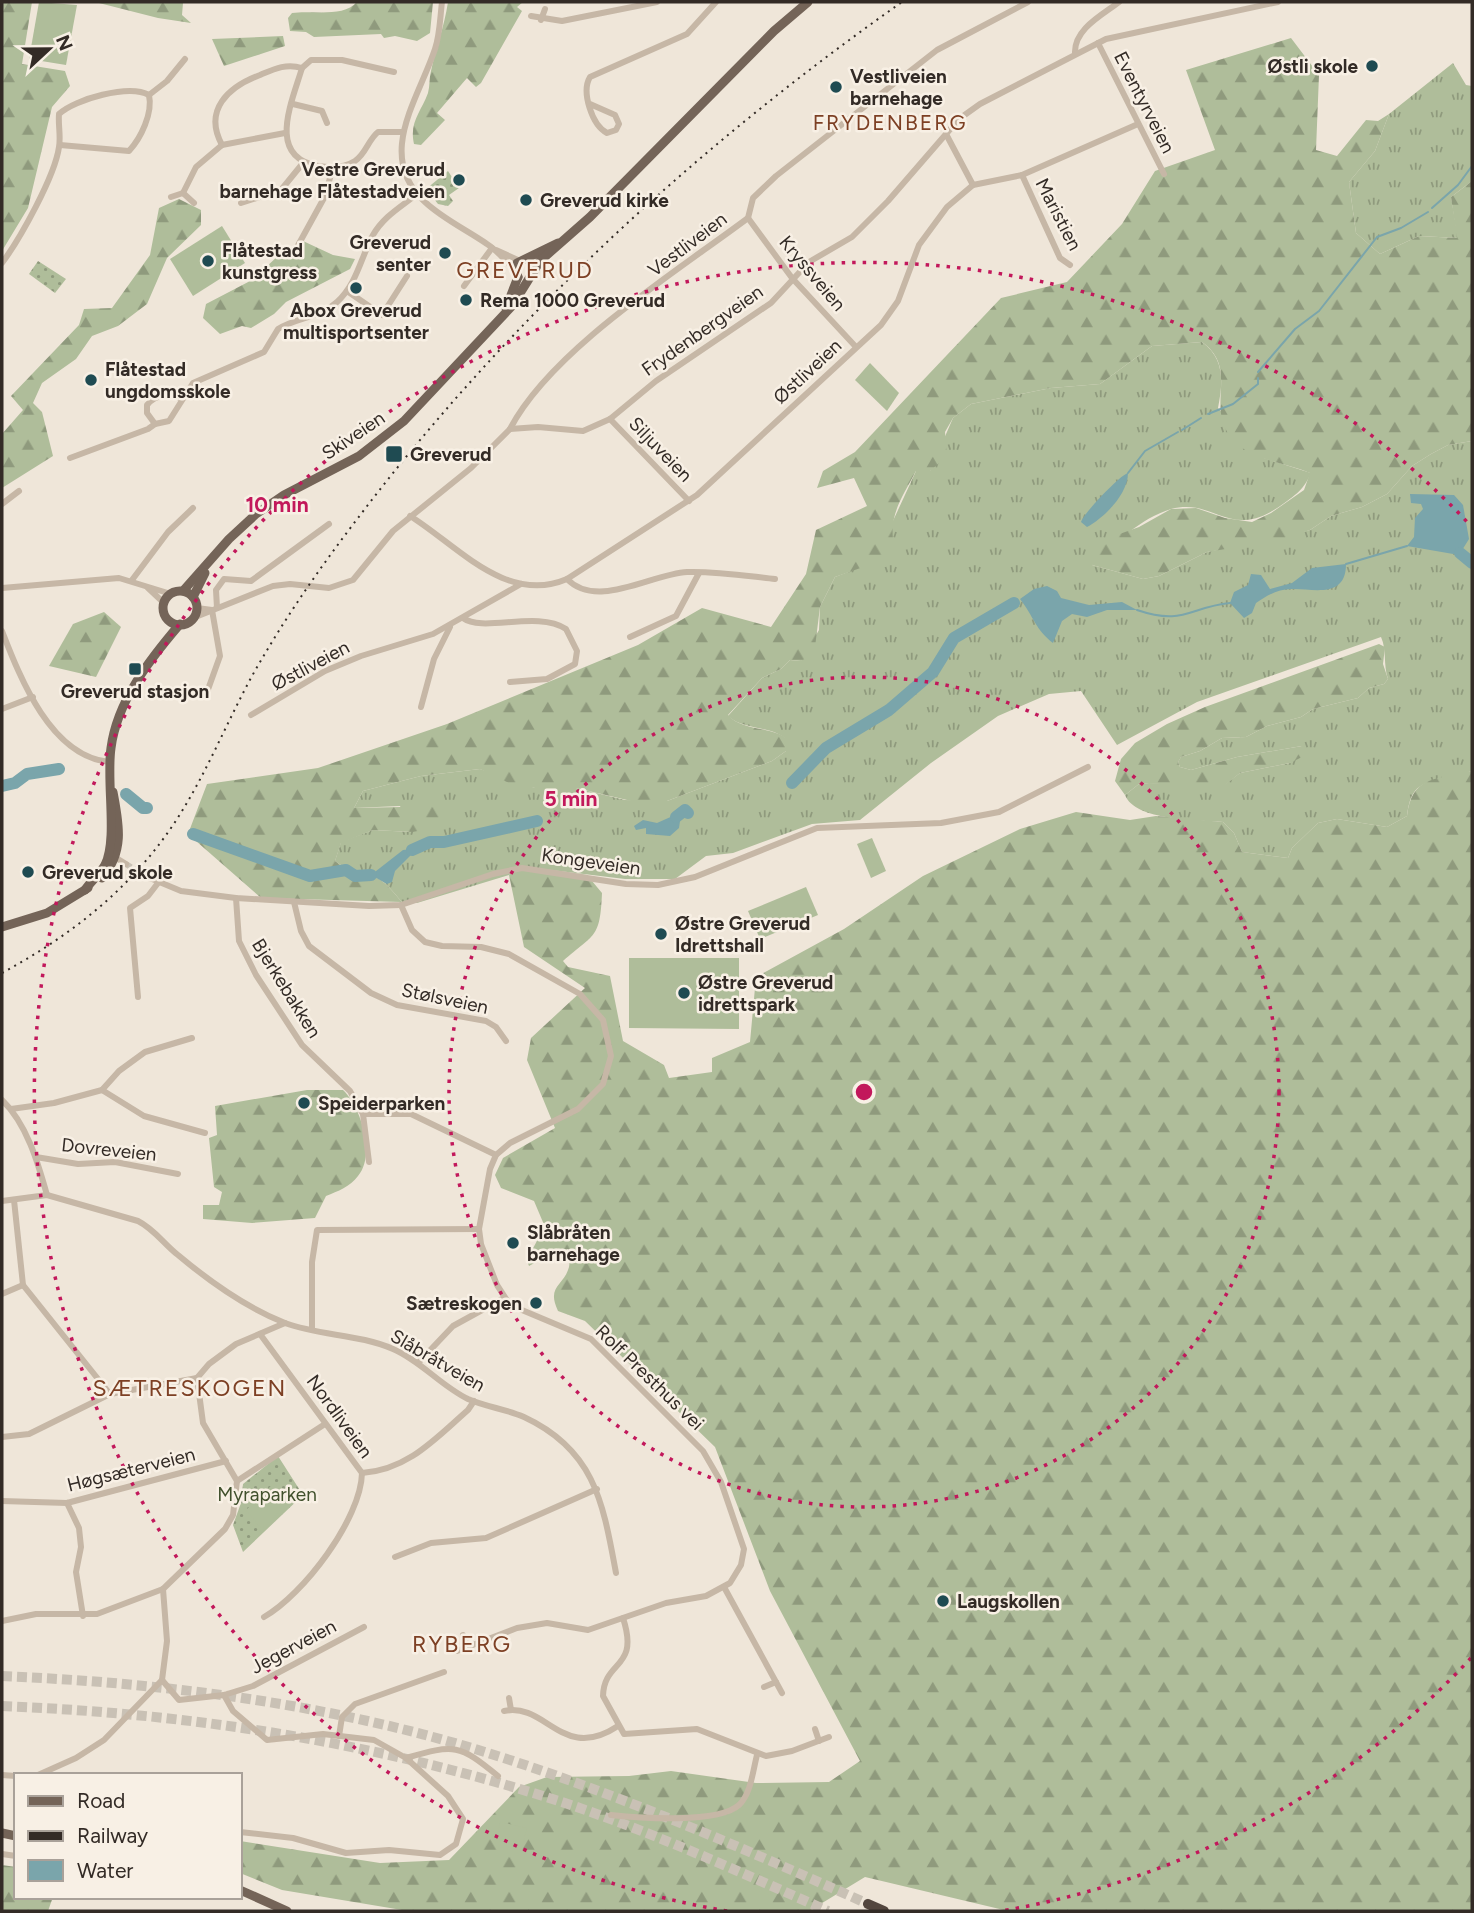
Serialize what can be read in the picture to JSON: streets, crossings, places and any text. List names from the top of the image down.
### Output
{
  "streets": {
    "main road": ["Skiveien"],
    "street": [
      "Eventyrveien",
      "Maristien",
      "Vestliveien",
      "Kryssveien",
      "Frydenbergveien",
      "Østliveien",
      "Siljuveien",
      "Kongeveien",
      "Bjerkebakken",
      "Stølsveien",
      "Dovreveien",
      "Slåbråtveien",
      "Rolf Presthus vei",
      "Nordliveien",
      "Høgsæterveien",
      "Jegerveien"
    ]
  },
  "crossings": [
    ["Eventyrveien", "Frydenbergveien"],
    ["Eventyrveien", "Østliveien"],
    ["Maristien", "Østliveien"],
    ["Vestliveien", "Kryssveien"],
    ["Vestliveien", "Frydenbergveien"],
    ["Kryssveien", "Frydenbergveien"],
    ["Kryssveien", "Østliveien"],
    ["Frydenbergveien", "Siljuveien"],
    ["Østliveien", "Siljuveien"],
    ["Kongeveien", "Bjerkebakken"],
    ["Kongeveien", "Stølsveien"]
  ],
  "districts": [
    "FRYDENBERG",
    "GREVERUD",
    "SÆTRESKOGEN",
    "RYBERG"
  ],
  "parks": ["Myraparken"],
  "places": {
    "other": [
      "Østli skole",
      "Vestliveien barnehage",
      "Vestre Greverud barnehage Flåtestadveien",
      "Greverud kirke",
      "Greverud senter",
      "Flåtestad kunstgress",
      "Abox Greverud multisportsenter",
      "Rema 1000 Greverud",
      "Flåtestad ungdomsskole",
      "Greverud skole",
      "Østre Greverud Idrettshall",
      "Østre Greverud idrettspark",
      "Speiderparken",
      "Slåbråten barnehage",
      "Sætreskogen",
      "Laugskollen"
    ],
    "transit": ["Greverud", "Greverud stasjon"]
  },
  "legend": ["Road", "Railway", "Water"],
  "north": "right",
  "rings": ["10 min", "5 min"]
}
